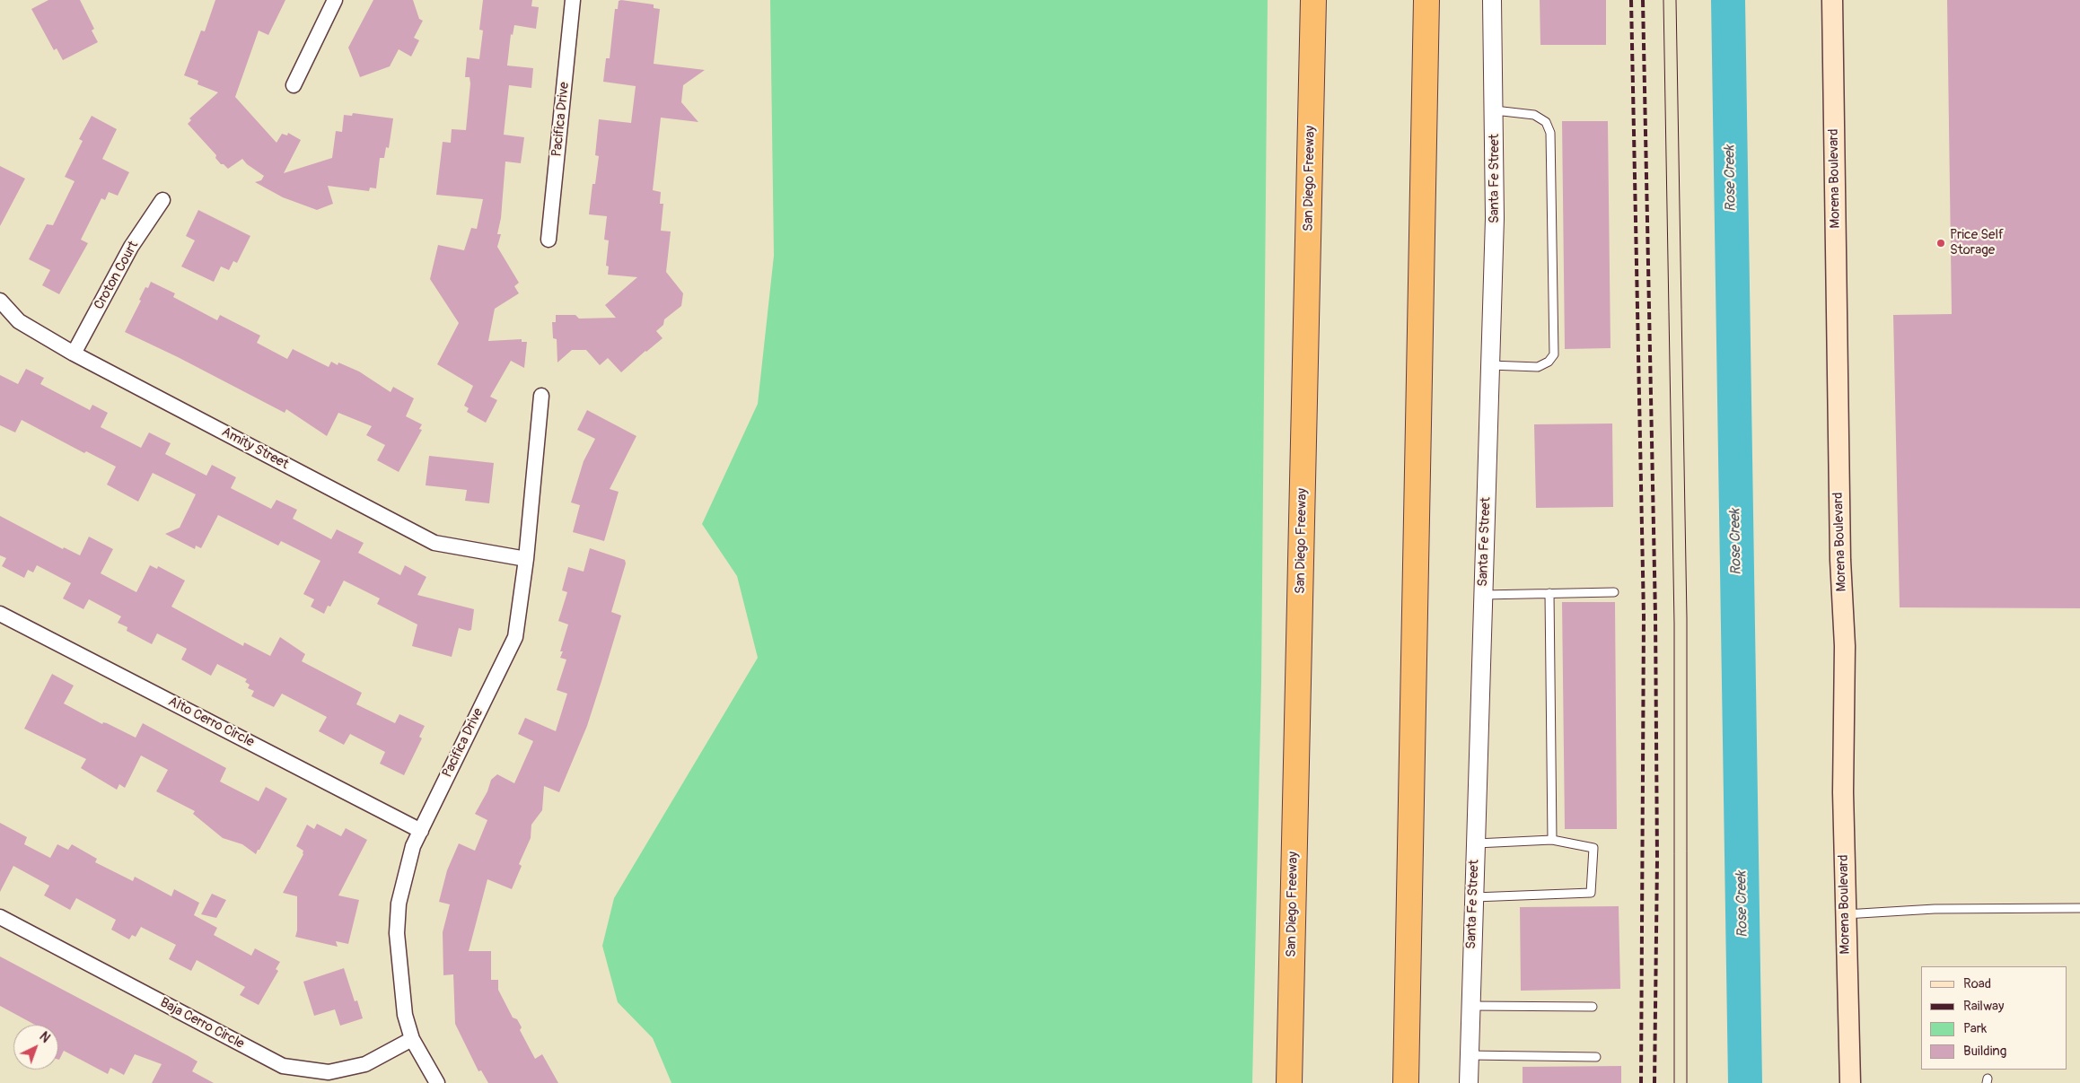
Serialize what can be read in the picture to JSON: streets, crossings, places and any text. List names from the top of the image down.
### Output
{
  "streets": {
    "highway": ["San Diego Freeway"],
    "main road": ["Morena Boulevard"],
    "street": [
      "Pacifica Drive",
      "Santa Fe Street",
      "Croton Court",
      "Amity Street",
      "Alto Cerro Circle",
      "Baja Cerro Circle"
    ]
  },
  "crossings": [
    ["Pacifica Drive", "Amity Street"],
    ["Pacifica Drive", "Alto Cerro Circle"],
    ["Pacifica Drive", "Baja Cerro Circle"],
    ["Croton Court", "Amity Street"]
  ],
  "water": ["Rose Creek"],
  "places": ["Price Self Storage"],
  "legend": [
    "Road",
    "Railway",
    "Park",
    "Building"
  ],
  "north": "top right"
}
